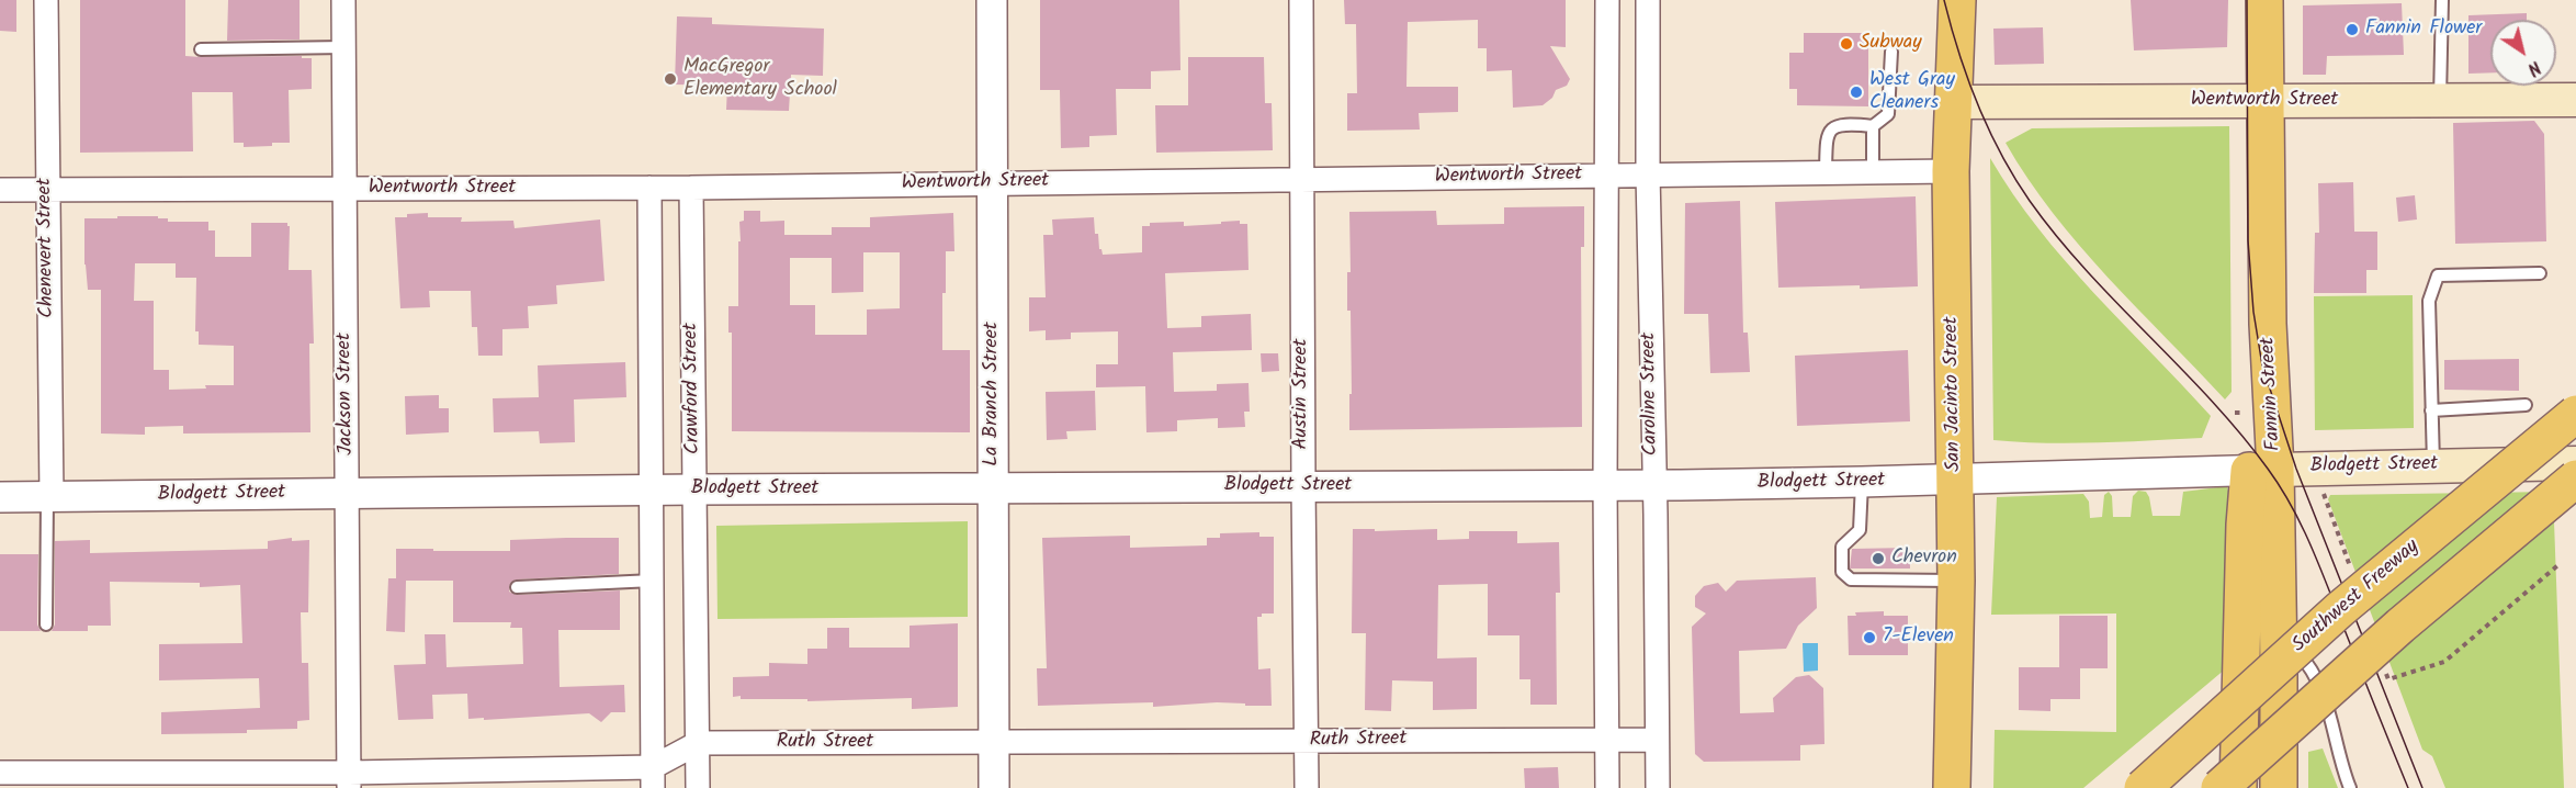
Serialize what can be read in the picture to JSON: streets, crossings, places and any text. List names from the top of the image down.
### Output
{
  "streets": {
    "main road": [
      "Wentworth Street",
      "San Jacinto Street",
      "Fannin Street",
      "Blodgett Street",
      "Southwest Freeway"
    ],
    "street": [
      "Chenevert Street",
      "Crawford Street",
      "Jackson Street",
      "La Branch Street",
      "Austin Street",
      "Caroline Street",
      "Ruth Street"
    ]
  },
  "crossings": [
    ["Wentworth Street", "Chenevert Street"],
    ["Wentworth Street", "Crawford Street"],
    ["Wentworth Street", "Jackson Street"],
    ["Wentworth Street", "La Branch Street"],
    ["Wentworth Street", "Austin Street"],
    ["Wentworth Street", "Caroline Street"],
    ["Wentworth Street", "San Jacinto Street"],
    ["Wentworth Street", "Fannin Street"],
    ["Chenevert Street", "Blodgett Street"],
    ["Crawford Street", "Blodgett Street"],
    ["Crawford Street", "Ruth Street"],
    ["Jackson Street", "Blodgett Street"],
    ["Jackson Street", "Ruth Street"],
    ["La Branch Street", "Blodgett Street"],
    ["La Branch Street", "Ruth Street"],
    ["Austin Street", "Blodgett Street"],
    ["Austin Street", "Ruth Street"],
    ["Caroline Street", "Blodgett Street"],
    ["Caroline Street", "Ruth Street"],
    ["San Jacinto Street", "Blodgett Street"],
    ["Fannin Street", "Blodgett Street"]
  ],
  "places": [
    "Fannin Flower",
    "Subway",
    "MacGregor Elementary School",
    "West Gray Cleaners",
    "Chevron",
    "7-Eleven"
  ],
  "north": "bottom right"
}
